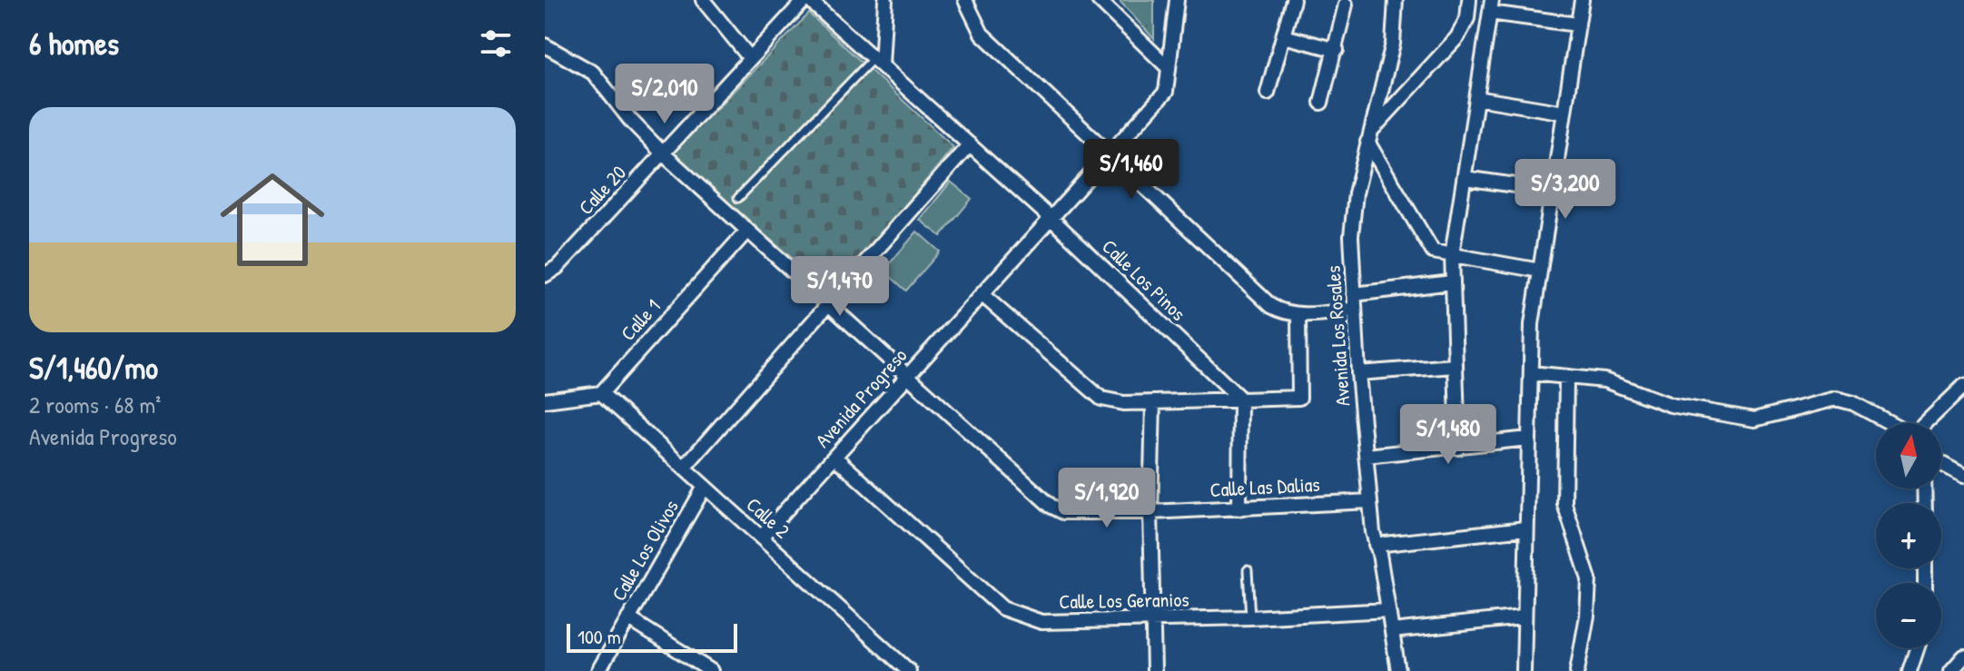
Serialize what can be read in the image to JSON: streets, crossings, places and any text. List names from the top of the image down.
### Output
{
  "streets": {
    "street": [
      "Calle 20",
      "Calle Los Pinos",
      "Calle 1",
      "Avenida Los Rosales",
      "Avenida Progreso",
      "Calle Las Dalias",
      "Calle 2",
      "Calle Los Olivos",
      "Calle Los Geranios"
    ]
  },
  "crossings": [
    ["Calle 20", "Calle Los Pinos"],
    ["Calle 20", "Calle Las Dalias"],
    ["Calle Los Pinos", "Avenida Progreso"],
    ["Calle 1", "Calle Las Dalias"],
    ["Calle 1", "Calle 2"],
    ["Avenida Los Rosales", "Calle Las Dalias"],
    ["Avenida Los Rosales", "Calle Los Geranios"],
    ["Avenida Progreso", "Calle Las Dalias"],
    ["Avenida Progreso", "Calle 2"],
    ["Avenida Progreso", "Calle Los Geranios"],
    ["Calle 2", "Calle Los Olivos"]
  ],
  "scale_bar": "100 m",
  "north": "top",
  "page": {
    "heading": "6 homes",
    "price": [
      "S/2,010",
      "S/1,460",
      "S/3,200",
      "S/1,470",
      "S/1,480",
      "S/1,920"
    ],
    "list": [
      {
        "name": "S/1,460/mo",
        "note": "2 rooms · 68 m² · Avenida Progreso"
      }
    ],
    "map_buttons": ["+", "−"],
    "scale": "100 m"
  }
}
